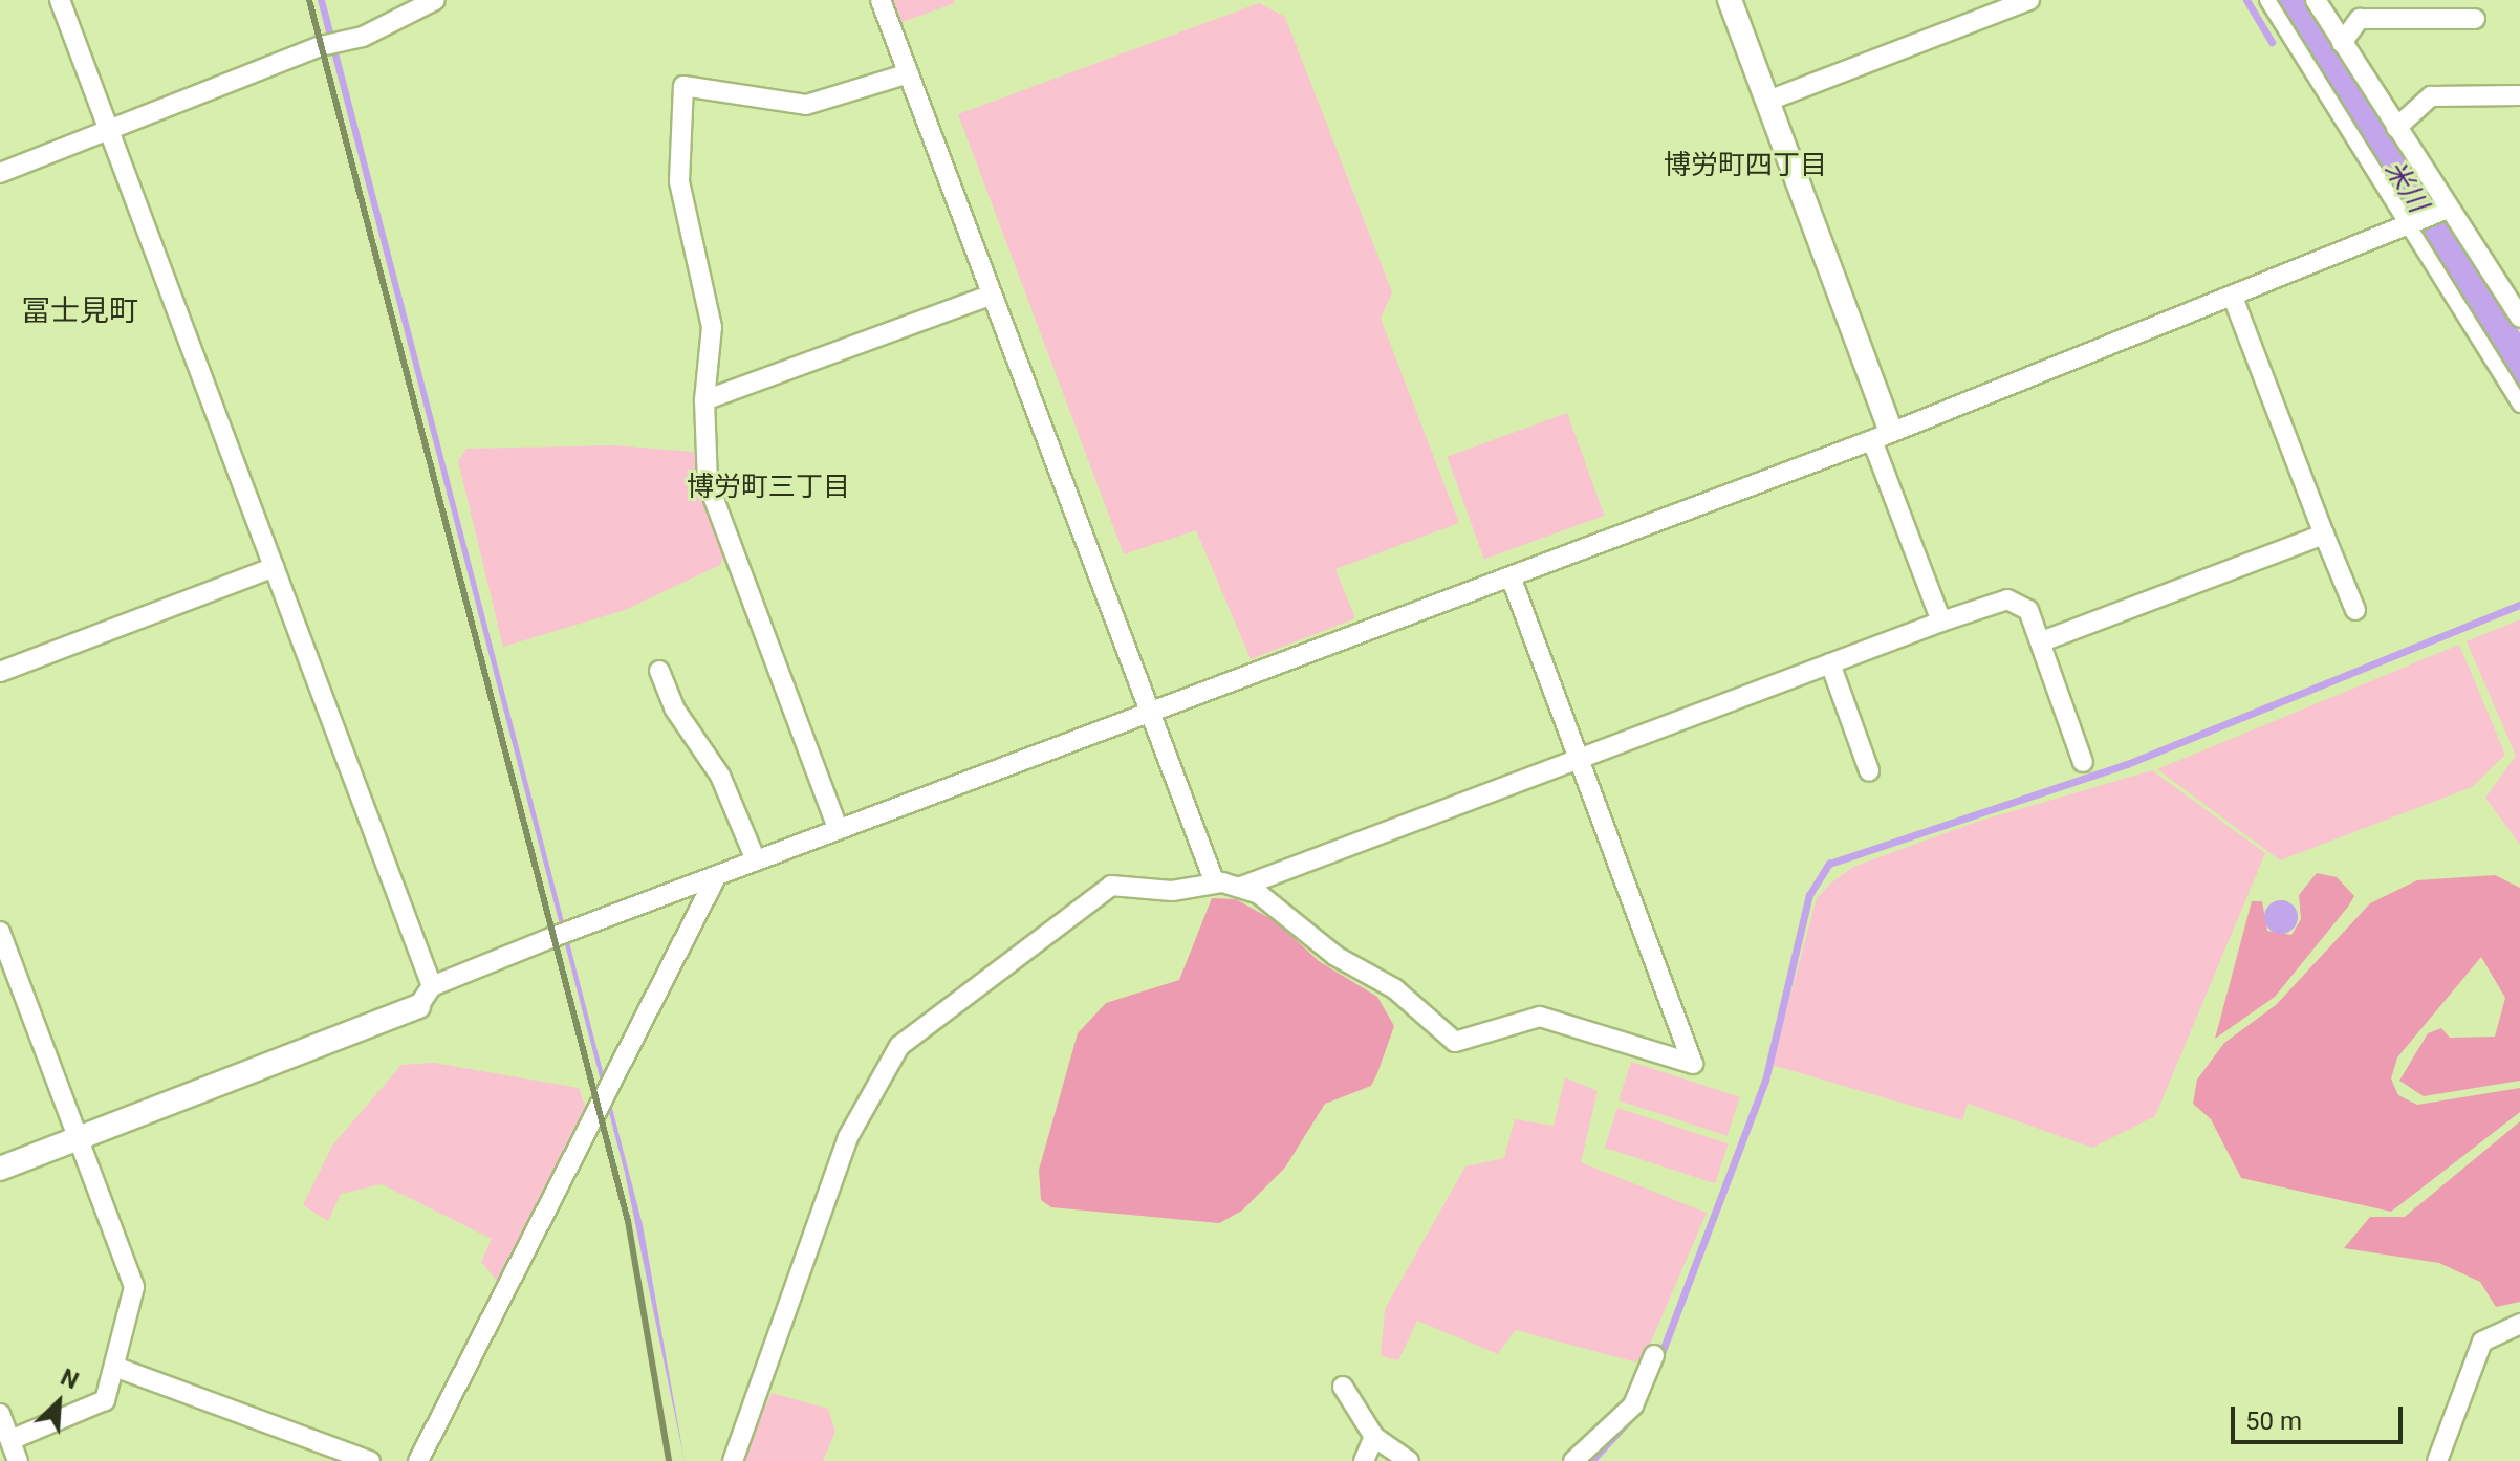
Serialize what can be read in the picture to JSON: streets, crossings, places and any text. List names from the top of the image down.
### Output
{
  "districts": ["博労町四丁目", "冨士見町", "博労町三丁目"],
  "water": ["米川"],
  "scale_bar": "50 m",
  "north": "top right"
}
